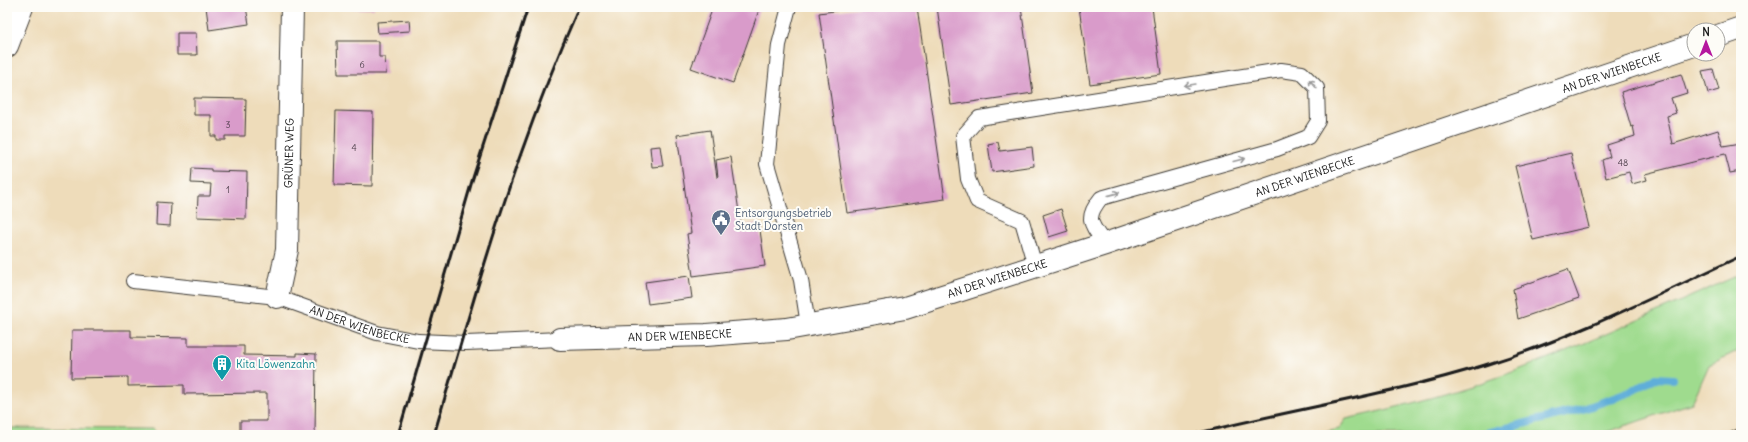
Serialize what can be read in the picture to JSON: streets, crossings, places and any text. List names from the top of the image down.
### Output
{
  "streets": {
    "street": ["AN DER WIENBECKE", "GRÜNER WEG"]
  },
  "crossings": [
    ["AN DER WIENBECKE", "GRÜNER WEG"]
  ],
  "places": {
    "public building": ["Entsorgungsbetrieb Stadt Dorsten"],
    "building": ["Kita Löwenzahn"]
  },
  "house_numbers": [
    "6",
    "3",
    "4",
    "48",
    "1"
  ],
  "north": "top"
}
